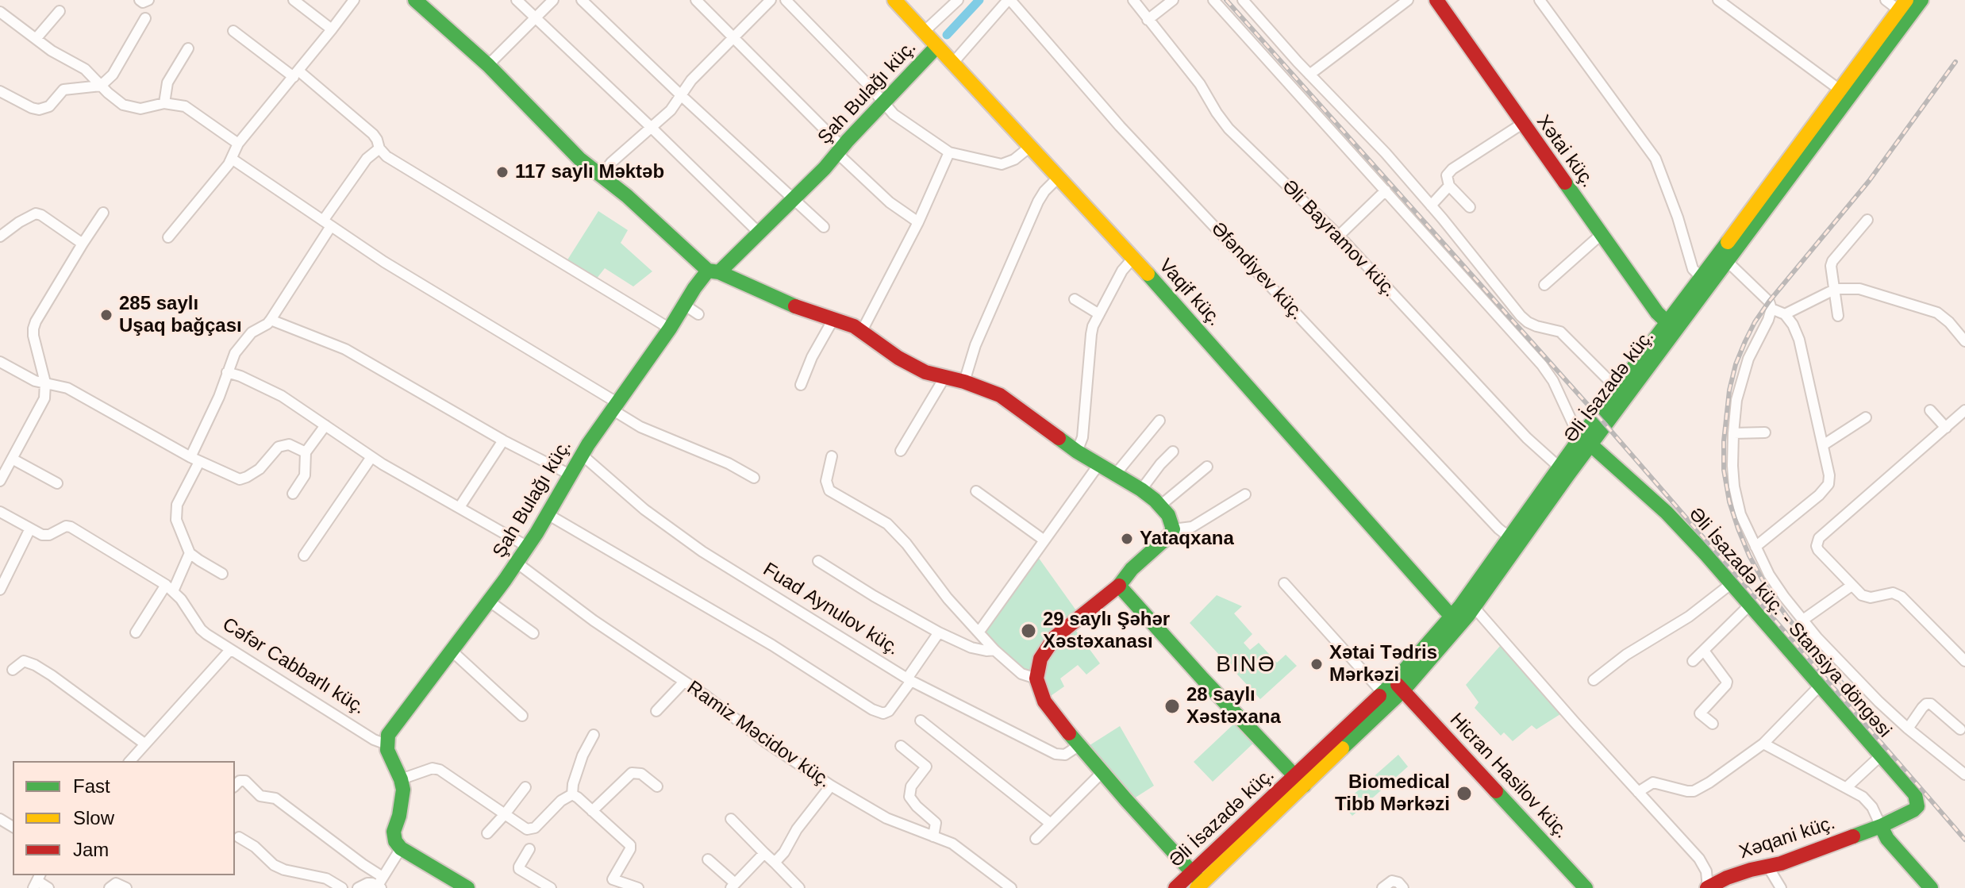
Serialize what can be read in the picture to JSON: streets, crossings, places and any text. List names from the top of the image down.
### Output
{
  "streets": {
    "street": [
      "Şah Bulağı küç.",
      "Xətai küç.",
      "Əli Bayramov küç.",
      "Əfəndiyev küç.",
      "Vaqif küç.",
      "Əli İsazadə küç.",
      "Fuad Aynulov küç.",
      "Əli İsazadə küç. - Stansiya döngəsi",
      "Cəfər Cabbarlı küç.",
      "Ramiz Məcidov küç.",
      "Hicran Hasilov küç.",
      "Xəqani küç."
    ]
  },
  "crossings": [
    ["Şah Bulağı küç.", "Vaqif küç."],
    ["Şah Bulağı küç.", "Fuad Aynulov küç."],
    ["Şah Bulağı küç.", "Cəfər Cabbarlı küç."],
    ["Şah Bulağı küç.", "Ramiz Məcidov küç."],
    ["Xətai küç.", "Əli İsazadə küç."],
    ["Əli Bayramov küç.", "Əli İsazadə küç."],
    ["Əfəndiyev küç.", "Əli İsazadə küç."],
    ["Vaqif küç.", "Əli İsazadə küç."],
    ["Əli İsazadə küç.", "Əli İsazadə küç. - Stansiya döngəsi"],
    ["Əli İsazadə küç.", "Hicran Hasilov küç."],
    ["Əli İsazadə küç. - Stansiya döngəsi", "Xəqani küç."]
  ],
  "districts": ["BINƏ"],
  "places": [
    "117 saylı Məktəb",
    "285 saylı Uşaq bağçası",
    "Yataqxana",
    "29 saylı Şəhər Xəstəxanası",
    "Xətai Tədris Mərkəzi",
    "28 saylı Xəstəxana",
    "Biomedical Tibb Mərkəzi"
  ],
  "legend": ["Fast", "Slow", "Jam"]
}
